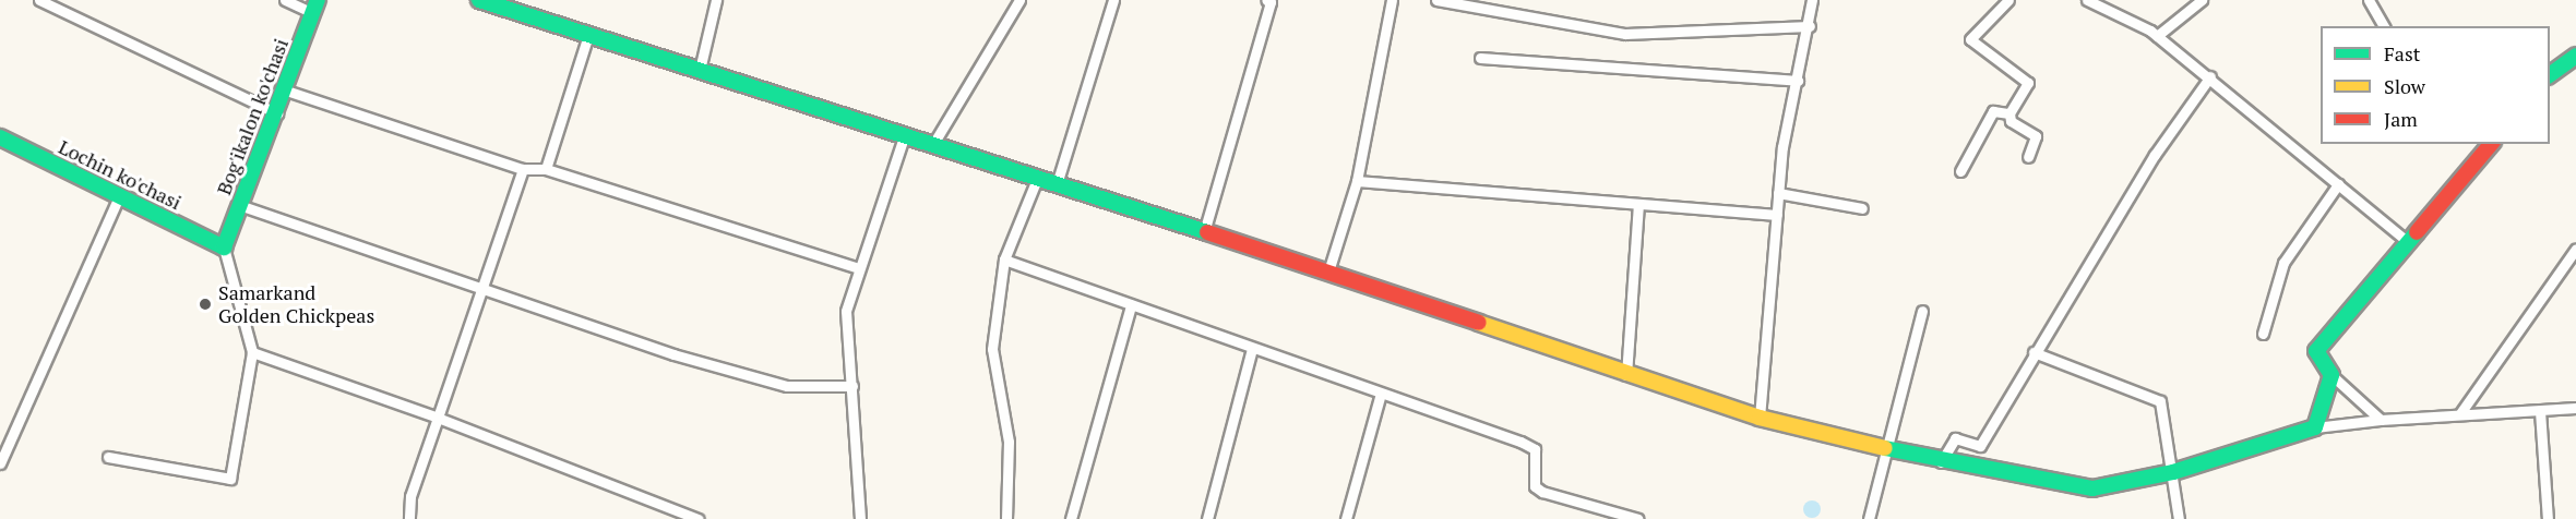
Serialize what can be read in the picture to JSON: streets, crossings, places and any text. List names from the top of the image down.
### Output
{
  "streets": {
    "street": ["Bog'ikalon ko'chasi", "Lochin ko'chasi"]
  },
  "crossings": [
    ["Bog'ikalon ko'chasi", "Lochin ko'chasi"]
  ],
  "places": ["Samarkand Golden Chickpeas"],
  "legend": ["Fast", "Slow", "Jam"]
}
